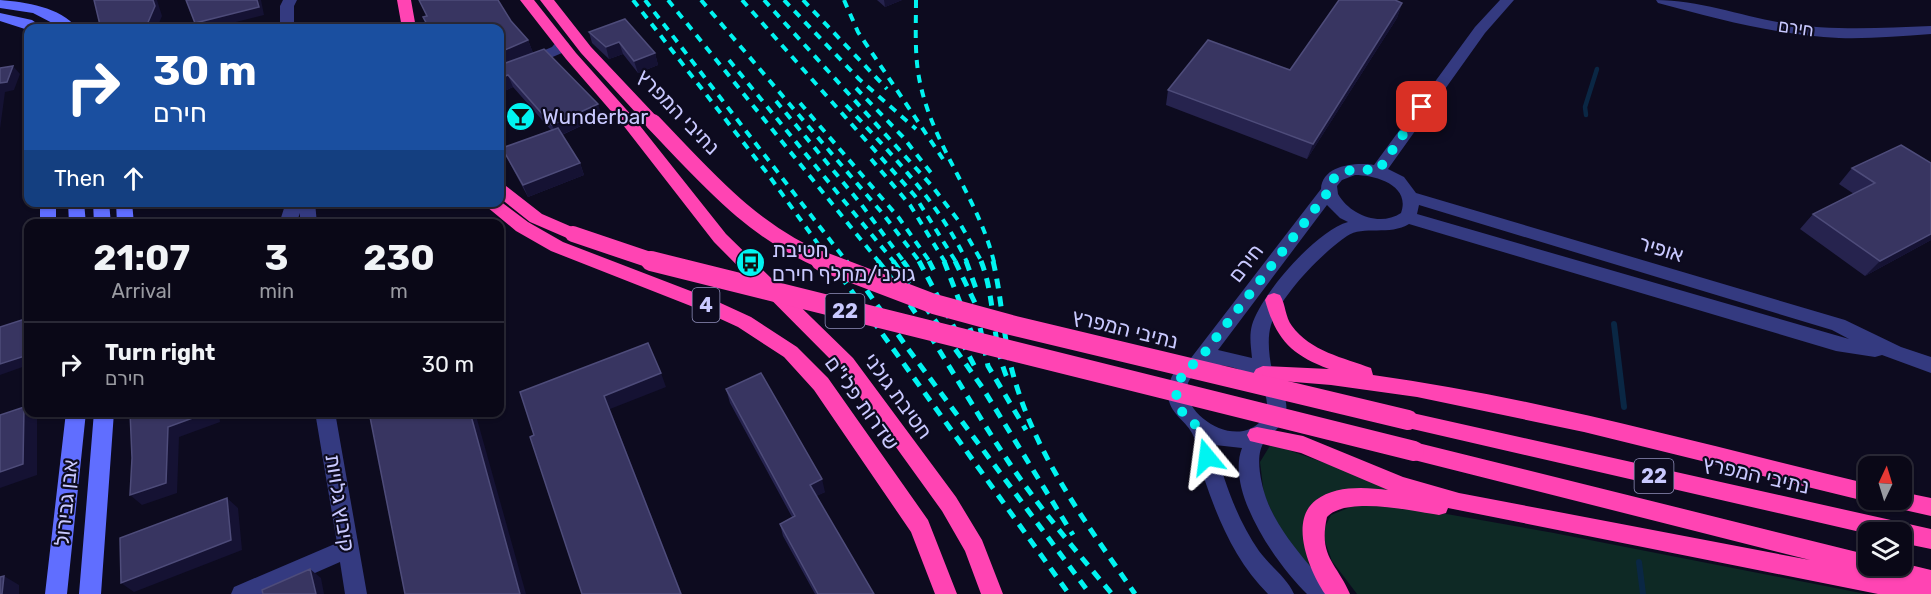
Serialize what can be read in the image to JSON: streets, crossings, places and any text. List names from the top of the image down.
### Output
{
  "streets": {
    "highway": [
      "נתיבי המפרץ",
      "4",
      "22",
      "חטיבת גולני",
      "שדרות פלי\"ם"
    ],
    "street": [
      "חירם",
      "אופיר",
      "אבן גבירול",
      "קיבוץ גלויות"
    ]
  },
  "crossings": [
    ["חירם", "אופיר"]
  ],
  "places": {
    "bar": ["Wunderbar"],
    "bus stop": ["חטיבת גולני/מחלף חירם"]
  },
  "north": "top",
  "page": {
    "turn": ["30 m", "חירם"],
    "then": "Then",
    "eta": [
      "21:07",
      "Arrival",
      "3",
      "min",
      "230",
      "m"
    ],
    "list": [
      {
        "name": "Turn right",
        "note": "חירם",
        "value": "30 m"
      }
    ]
  }
}
